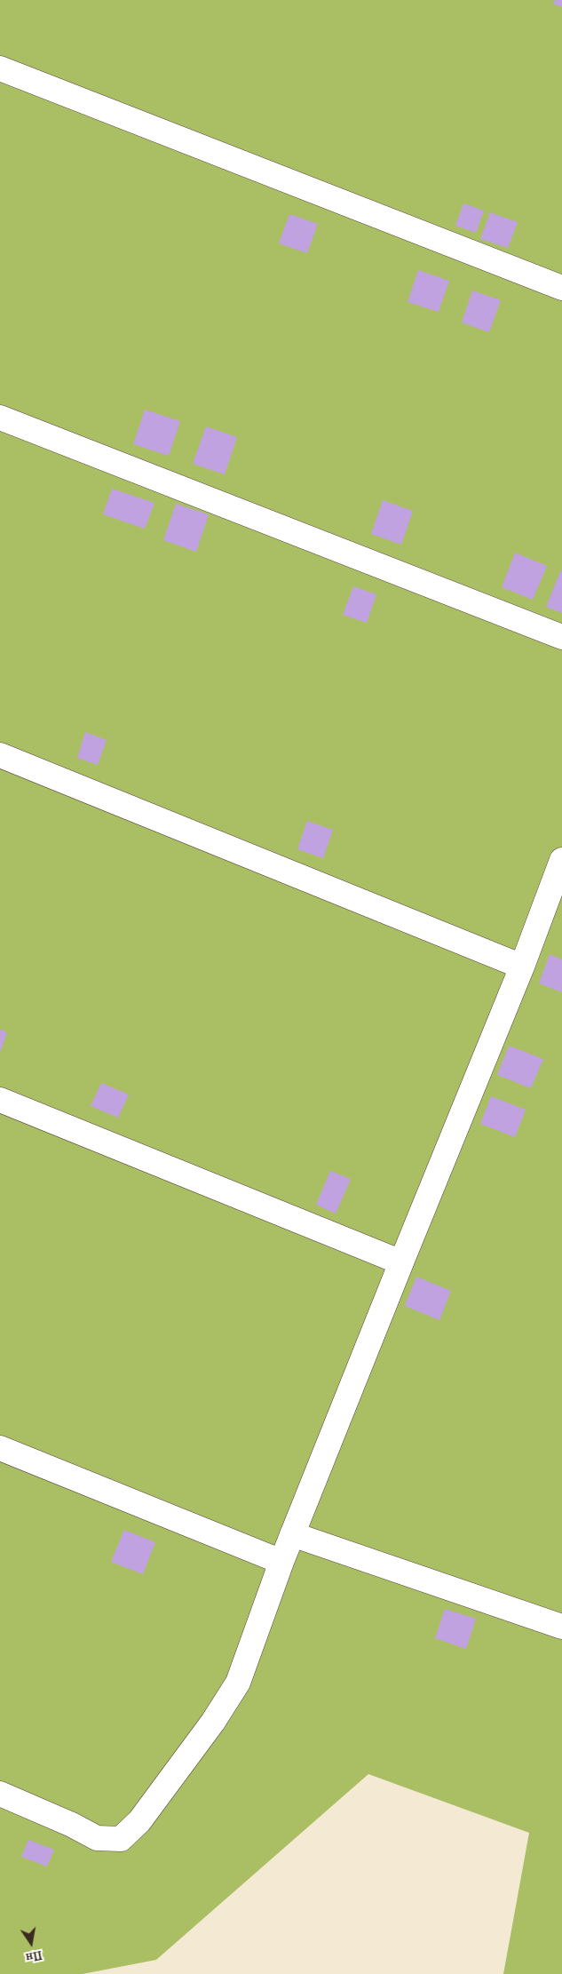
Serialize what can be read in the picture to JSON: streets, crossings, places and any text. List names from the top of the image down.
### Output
{
  "north": "bottom"
}
